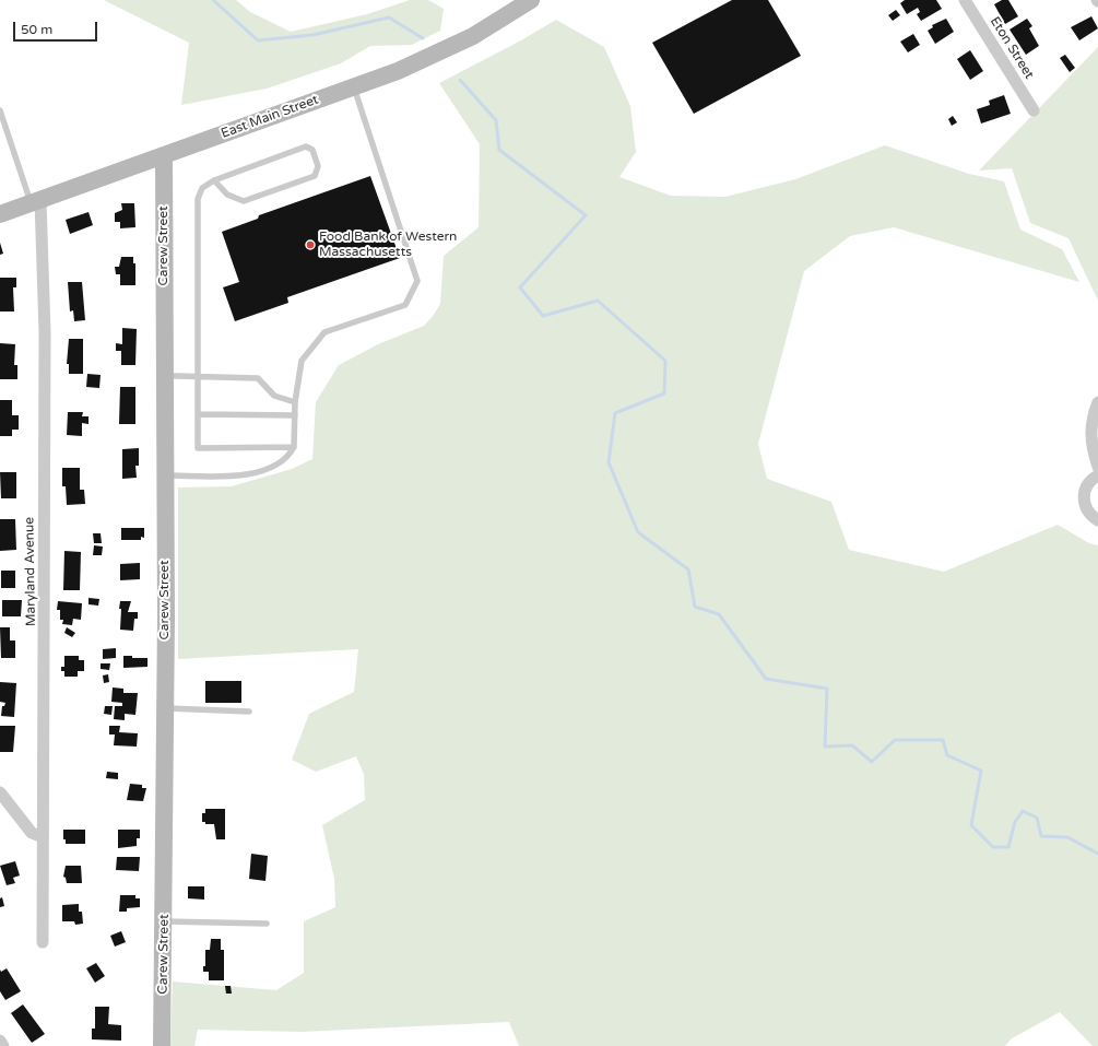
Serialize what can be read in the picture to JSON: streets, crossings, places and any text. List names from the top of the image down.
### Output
{
  "streets": {
    "street": [
      "Eton Street",
      "East Main Street",
      "Carew Street",
      "Maryland Avenue"
    ]
  },
  "crossings": [
    ["East Main Street", "Carew Street"],
    ["East Main Street", "Maryland Avenue"]
  ],
  "places": ["Food Bank of Western Massachusetts"],
  "scale_bar": "50 m"
}
